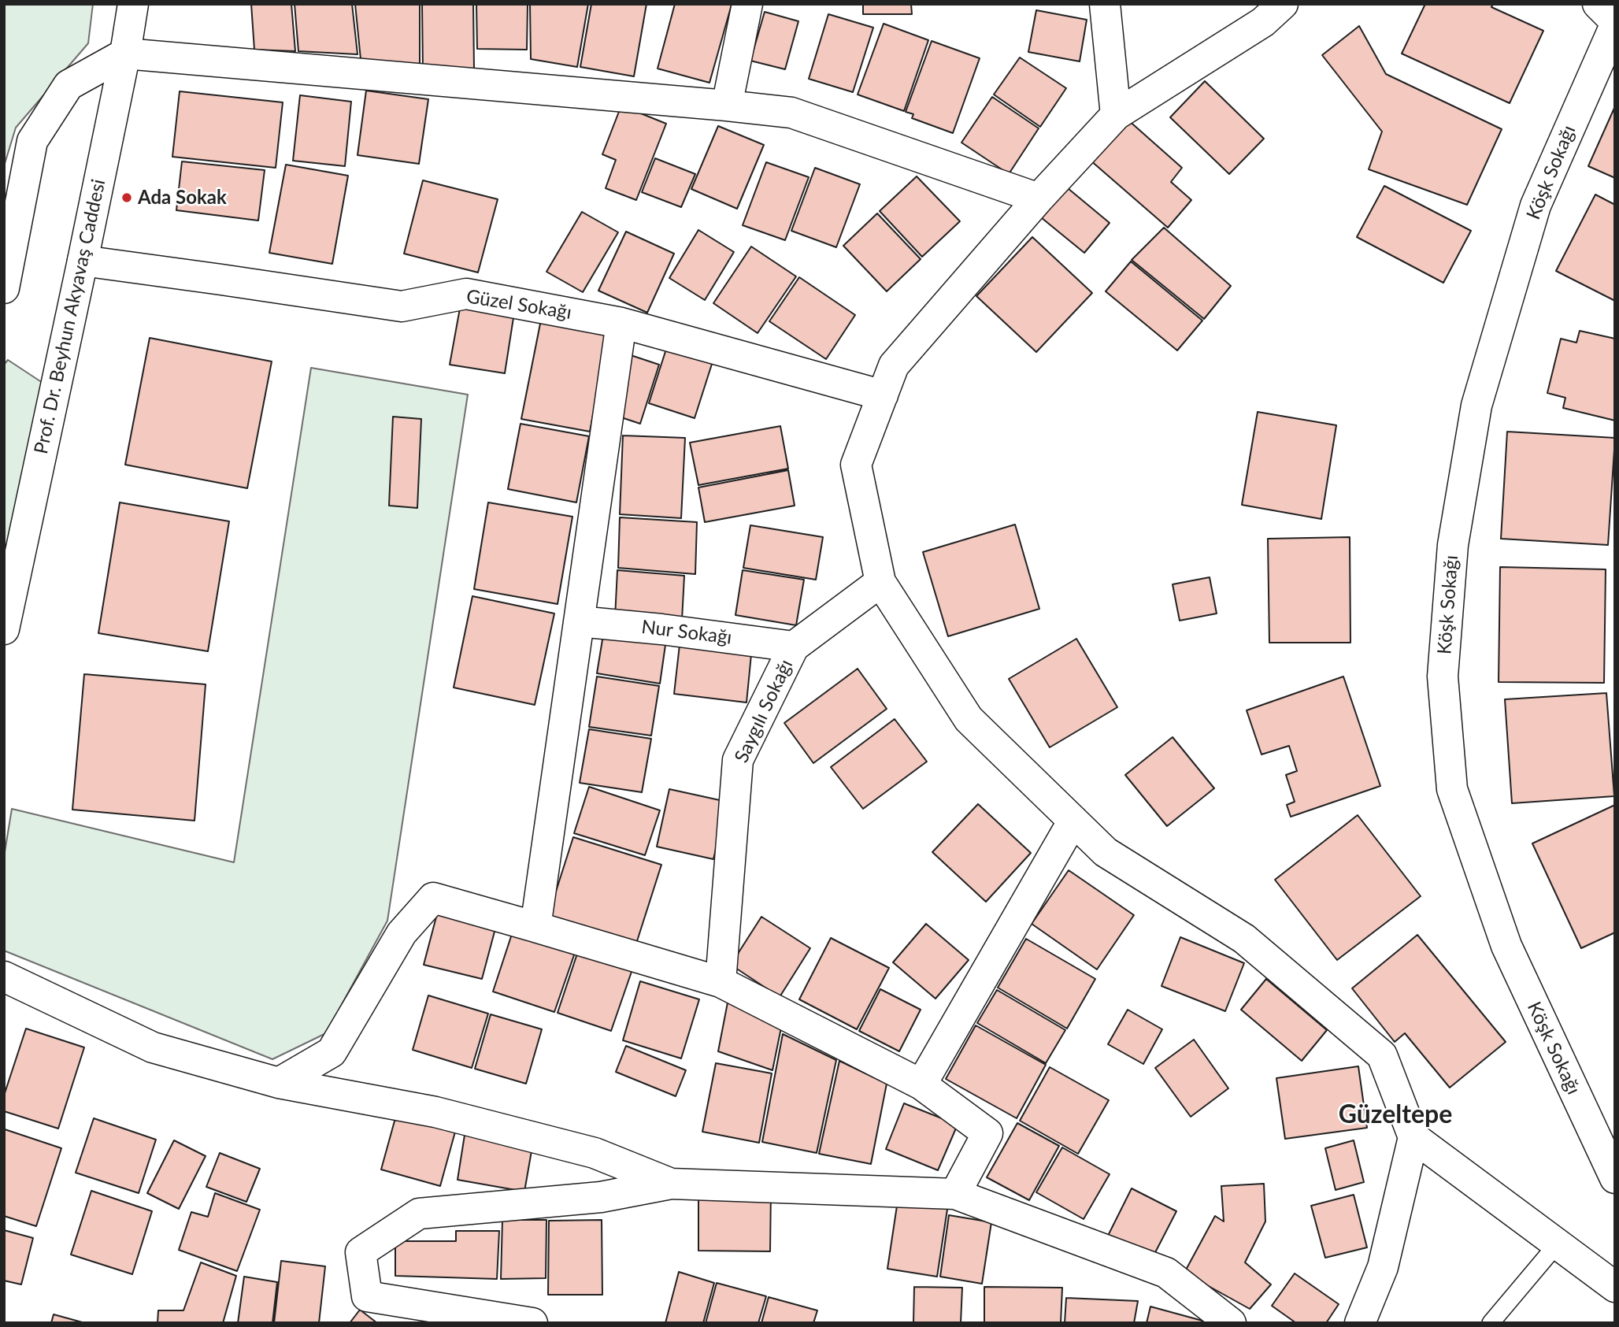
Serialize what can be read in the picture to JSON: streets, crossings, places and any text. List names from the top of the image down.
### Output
{
  "streets": {
    "street": [
      "Köşk Sokağı",
      "Güzel Sokağı",
      "Prof. Dr. Beyhun Akyavaş Caddesi",
      "Nur Sokağı",
      "Saygılı Sokağı"
    ]
  },
  "crossings": [
    ["Güzel Sokağı", "Prof. Dr. Beyhun Akyavaş Caddesi"],
    ["Nur Sokağı", "Saygılı Sokağı"]
  ],
  "districts": ["Güzeltepe"],
  "places": ["Ada Sokak"]
}
